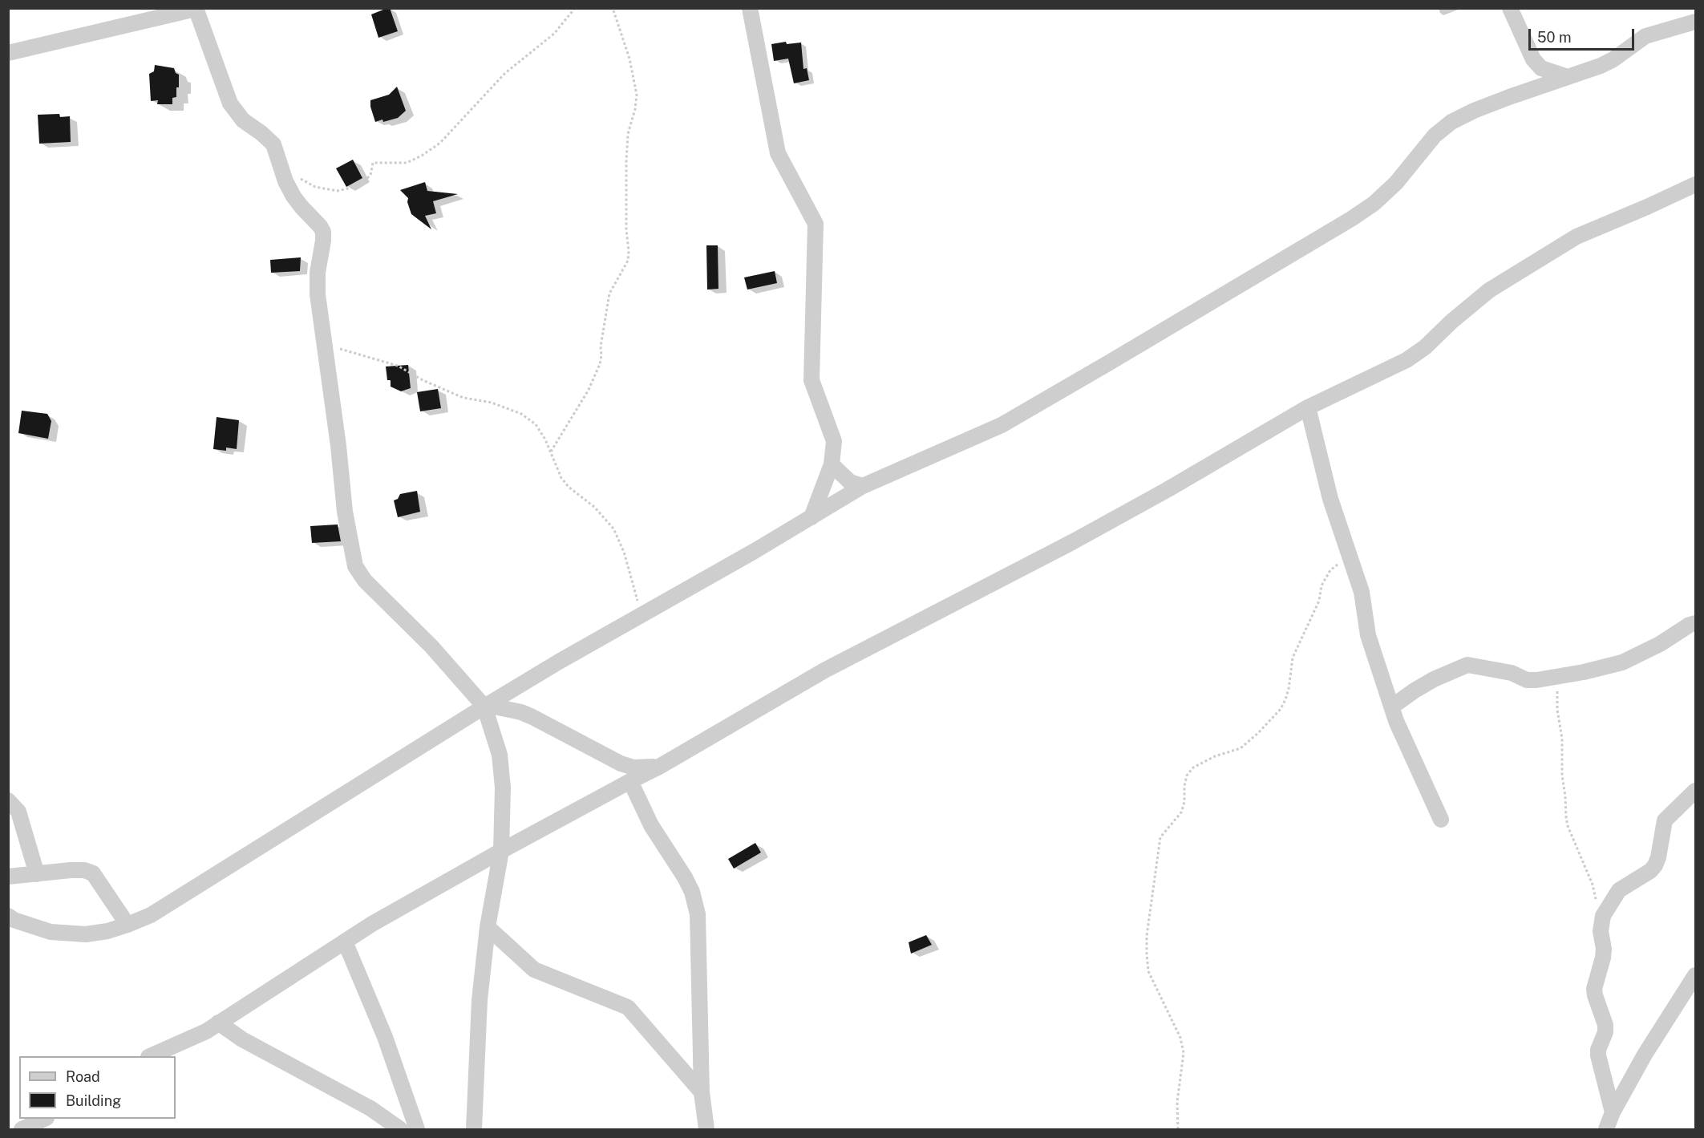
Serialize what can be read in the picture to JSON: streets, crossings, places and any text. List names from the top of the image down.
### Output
{
  "legend": ["Road", "Building"],
  "scale_bar": "50 m"
}
